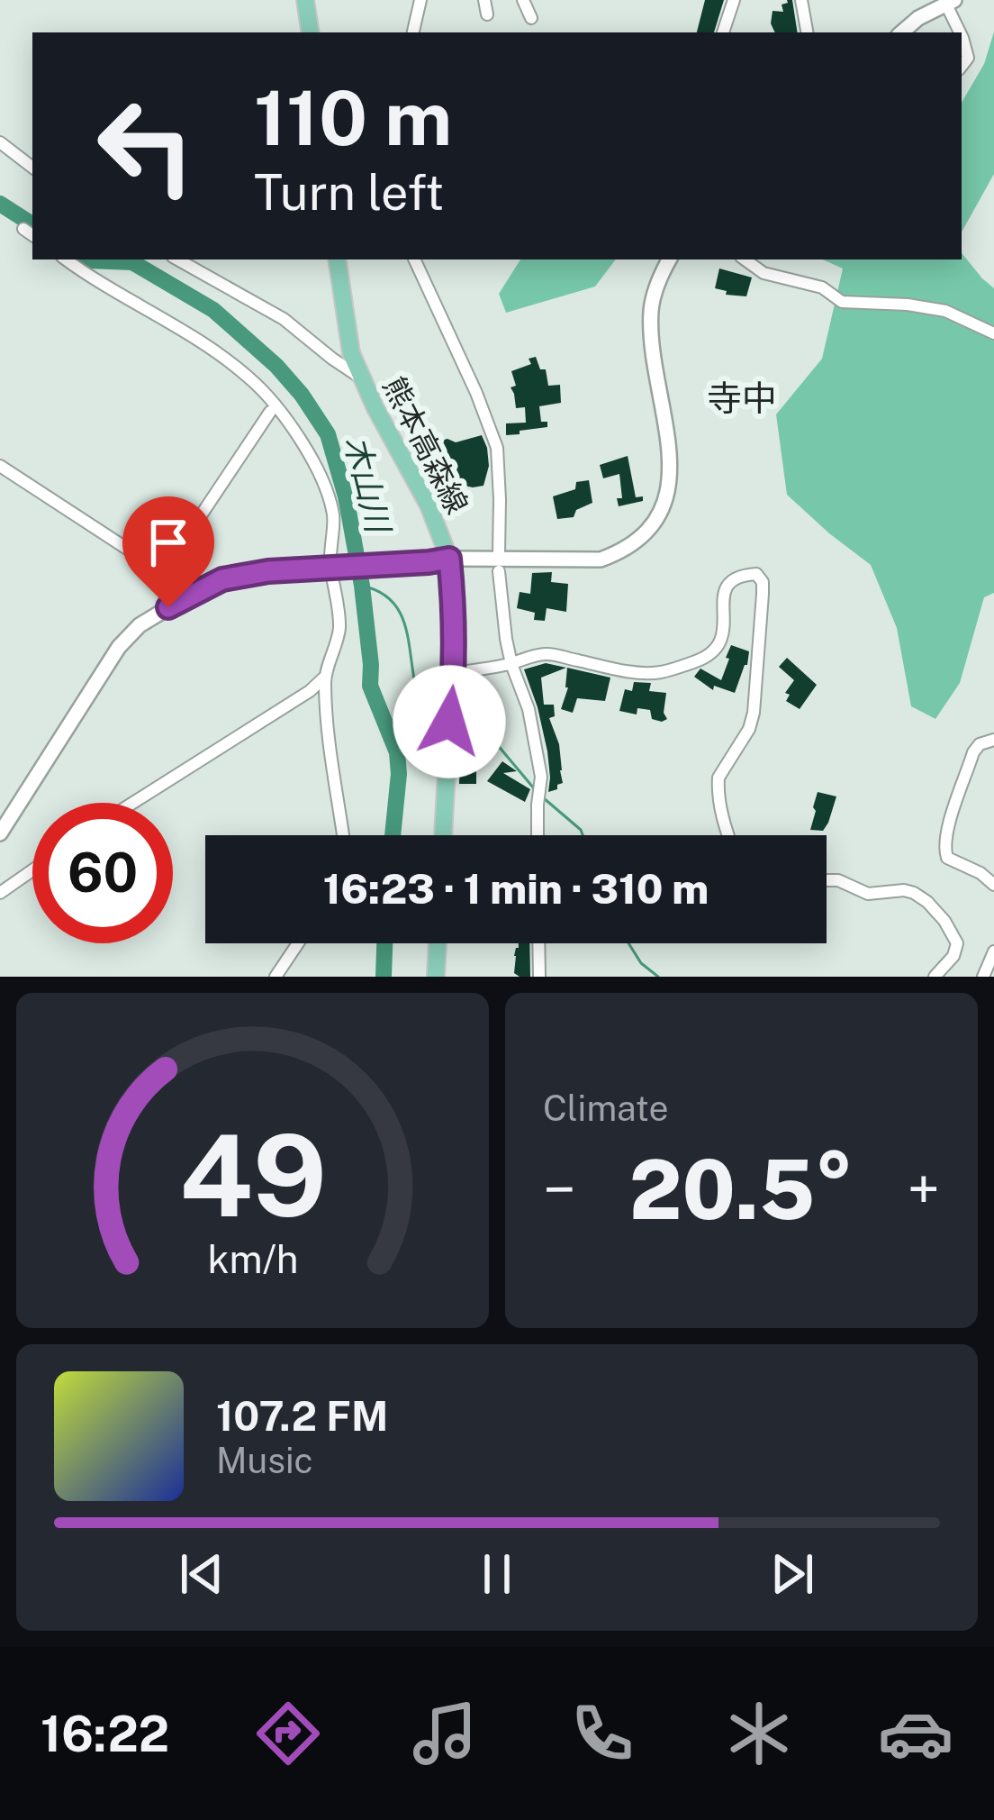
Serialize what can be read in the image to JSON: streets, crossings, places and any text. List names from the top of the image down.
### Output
{
  "streets": {
    "main road": ["熊本高森線"]
  },
  "districts": ["寺中"],
  "water": ["木山川"],
  "page": {
    "turn": ["110 m", "Turn left"],
    "limit": "60",
    "trip": "16:23 · 1 min · 310 m",
    "tile": "Climate",
    "heat": ["−", "20.5°", "+"],
    "song": ["107.2 FM", "Music"],
    "tabs": "16:22",
    "gauge": ["49", "km/h"]
  }
}
